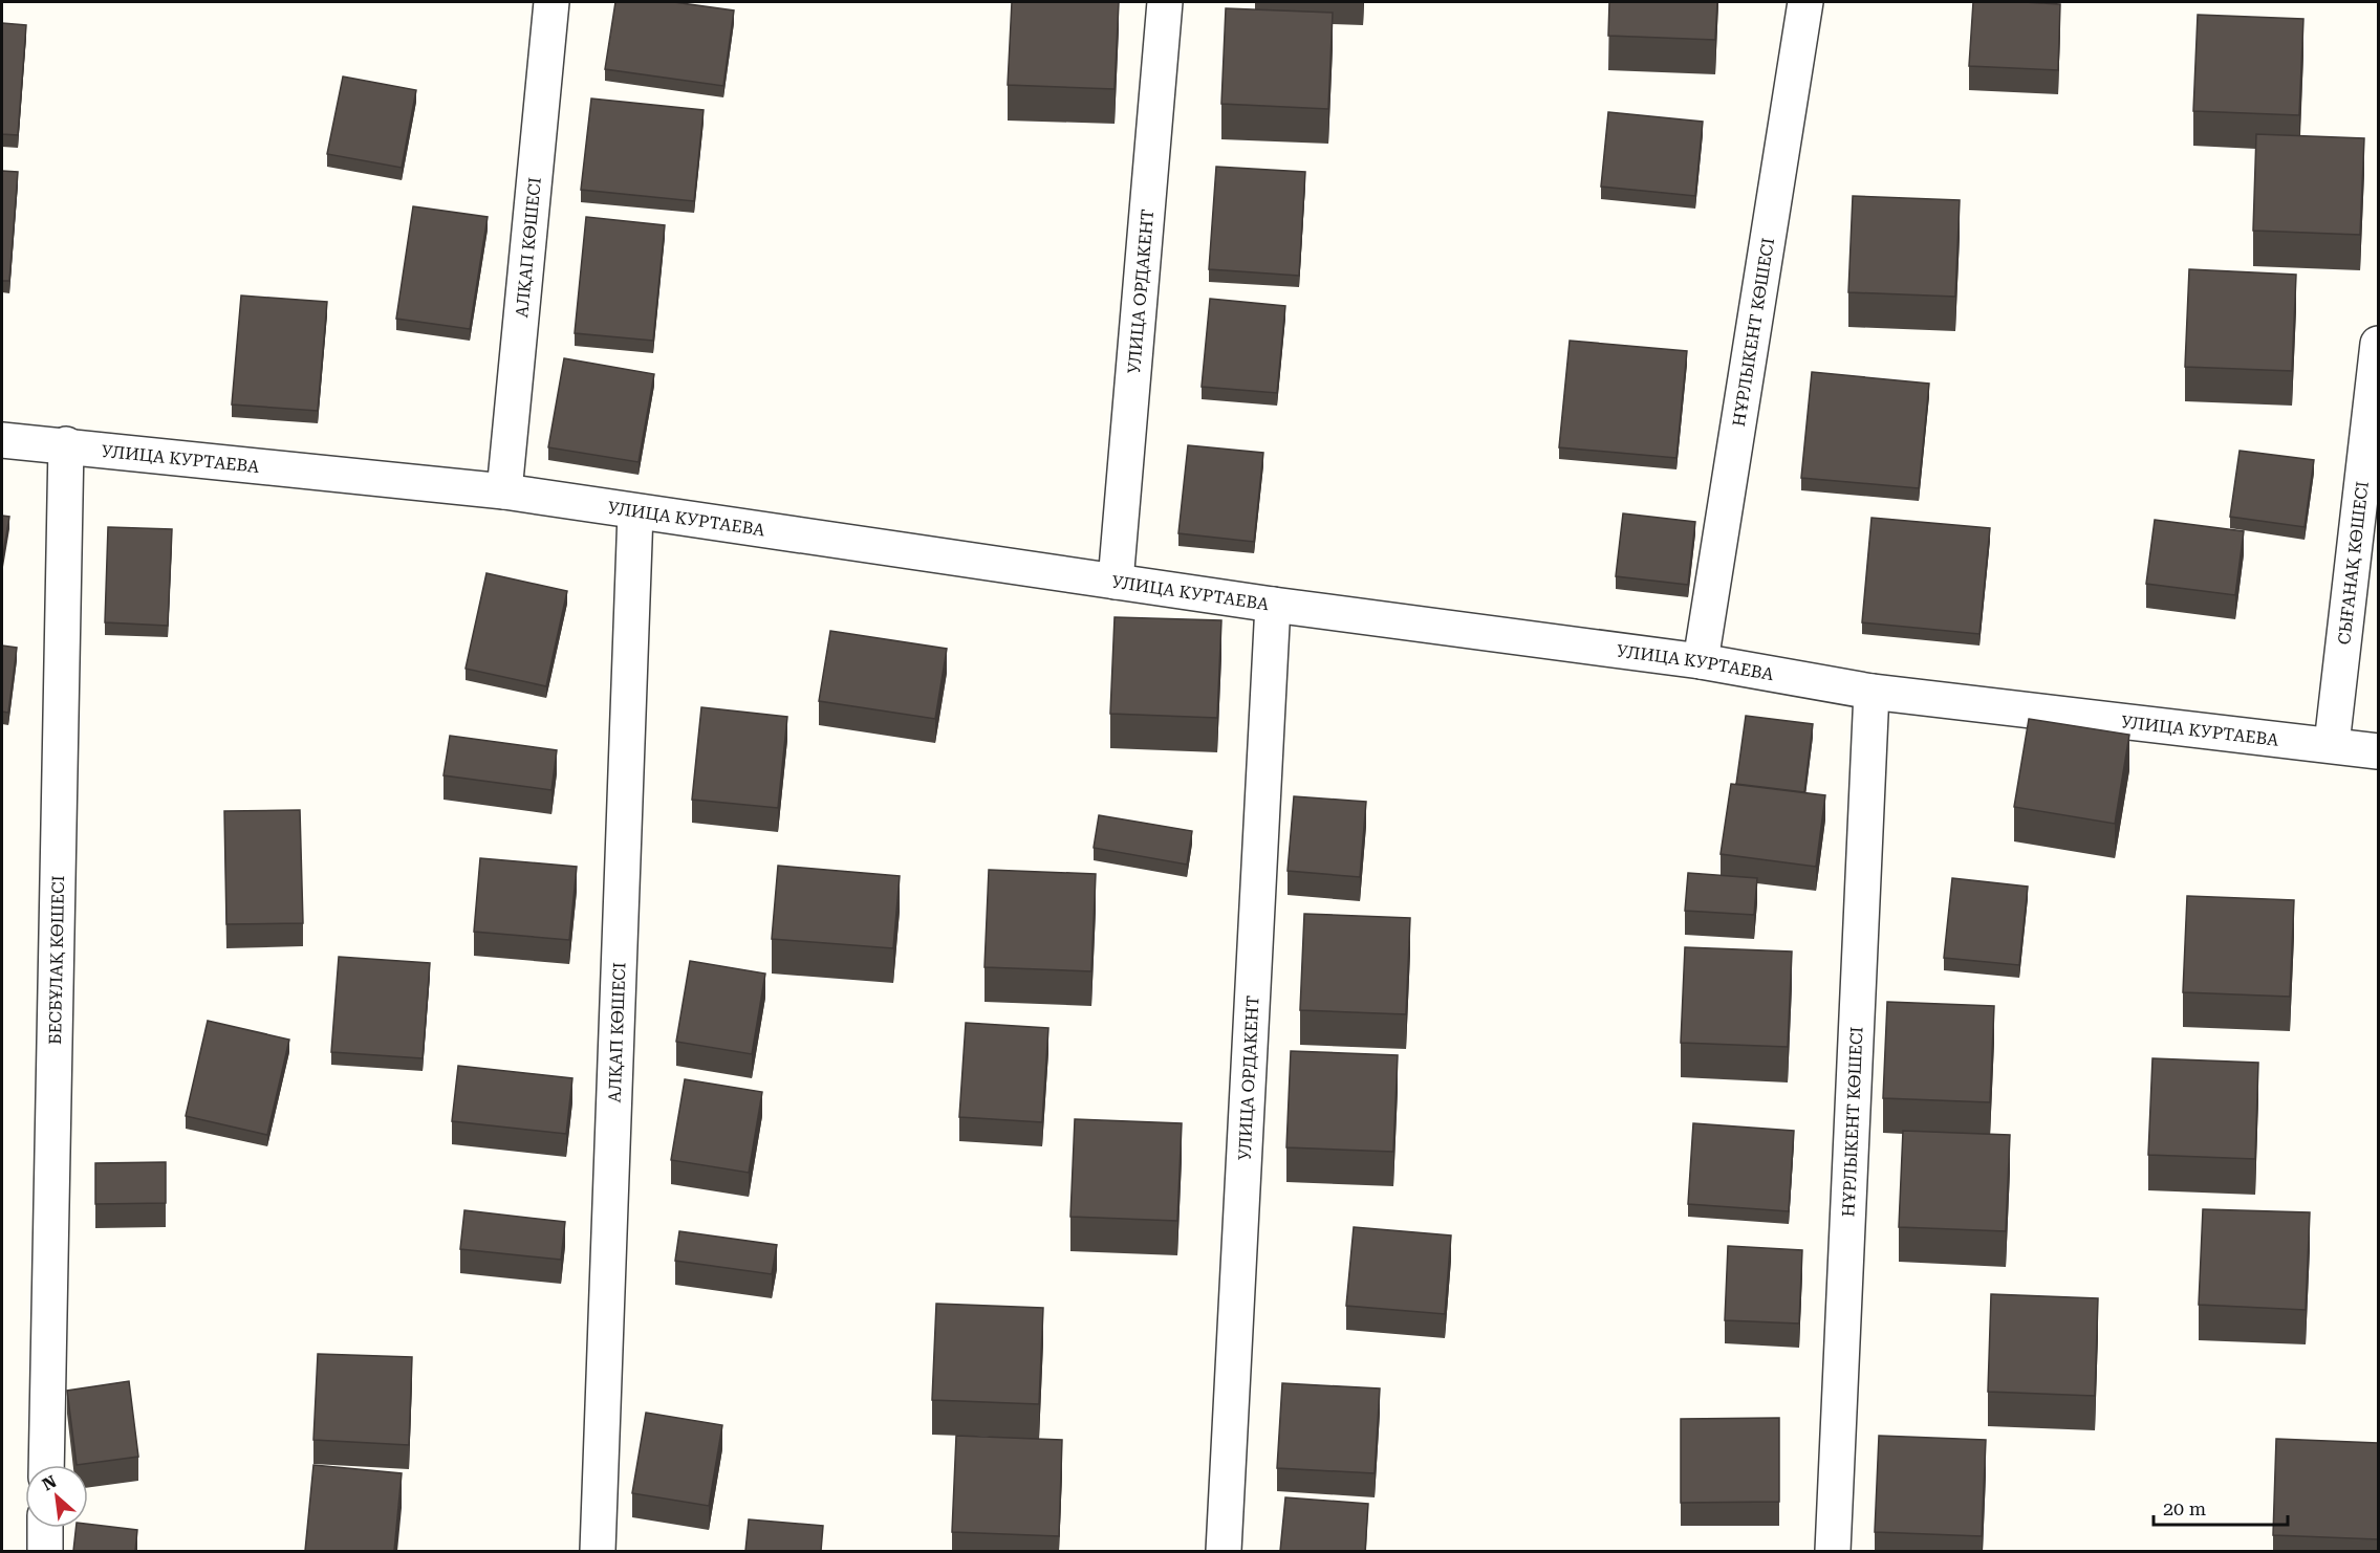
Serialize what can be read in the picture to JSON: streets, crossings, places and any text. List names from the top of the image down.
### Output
{
  "streets": {
    "street": [
      "АЛҚАП КӨШЕСІ",
      "УЛИЦА ОРДАКЕНТ",
      "НҰРЛЫКЕНТ КӨШЕСІ",
      "УЛИЦА КУРТАЕВА",
      "СЫҒАНАҚ КӨШЕСІ",
      "БЕСБҰЛАҚ КӨШЕСІ"
    ]
  },
  "crossings": [
    ["АЛҚАП КӨШЕСІ", "УЛИЦА КУРТАЕВА"],
    ["УЛИЦА ОРДАКЕНТ", "УЛИЦА КУРТАЕВА"],
    ["НҰРЛЫКЕНТ КӨШЕСІ", "УЛИЦА КУРТАЕВА"],
    ["УЛИЦА КУРТАЕВА", "СЫҒАНАҚ КӨШЕСІ"],
    ["УЛИЦА КУРТАЕВА", "БЕСБҰЛАҚ КӨШЕСІ"]
  ],
  "scale_bar": "20 m",
  "north": "top left"
}
